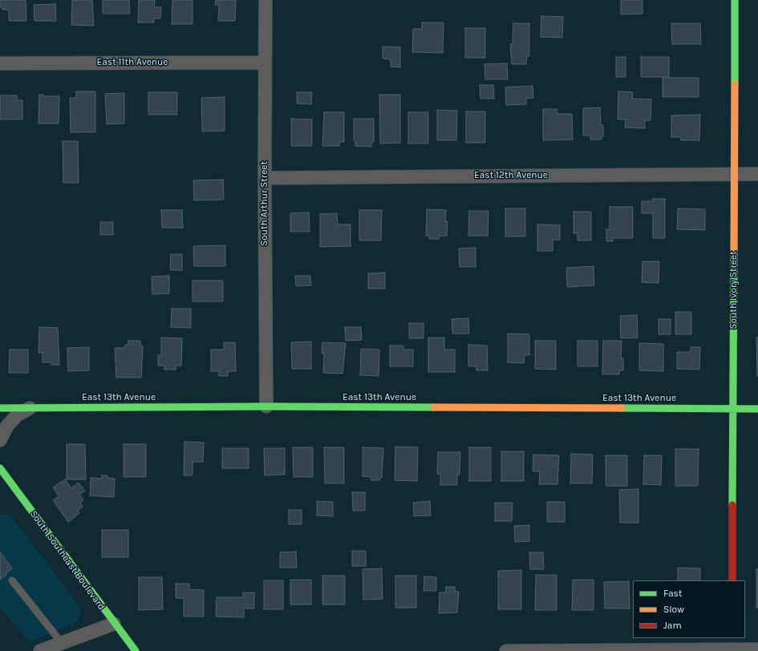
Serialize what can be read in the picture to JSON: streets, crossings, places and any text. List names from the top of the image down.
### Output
{
  "streets": {
    "street": [
      "East 11th Avenue",
      "East 12th Avenue",
      "South Arthur Street",
      "South Ivory Street",
      "East 13th Avenue",
      "South Southeast Boulevard"
    ]
  },
  "crossings": [
    ["East 11th Avenue", "South Arthur Street"],
    ["East 12th Avenue", "South Arthur Street"],
    ["East 12th Avenue", "South Ivory Street"],
    ["South Arthur Street", "East 13th Avenue"],
    ["South Ivory Street", "East 13th Avenue"]
  ],
  "legend": ["Fast", "Slow", "Jam"]
}
